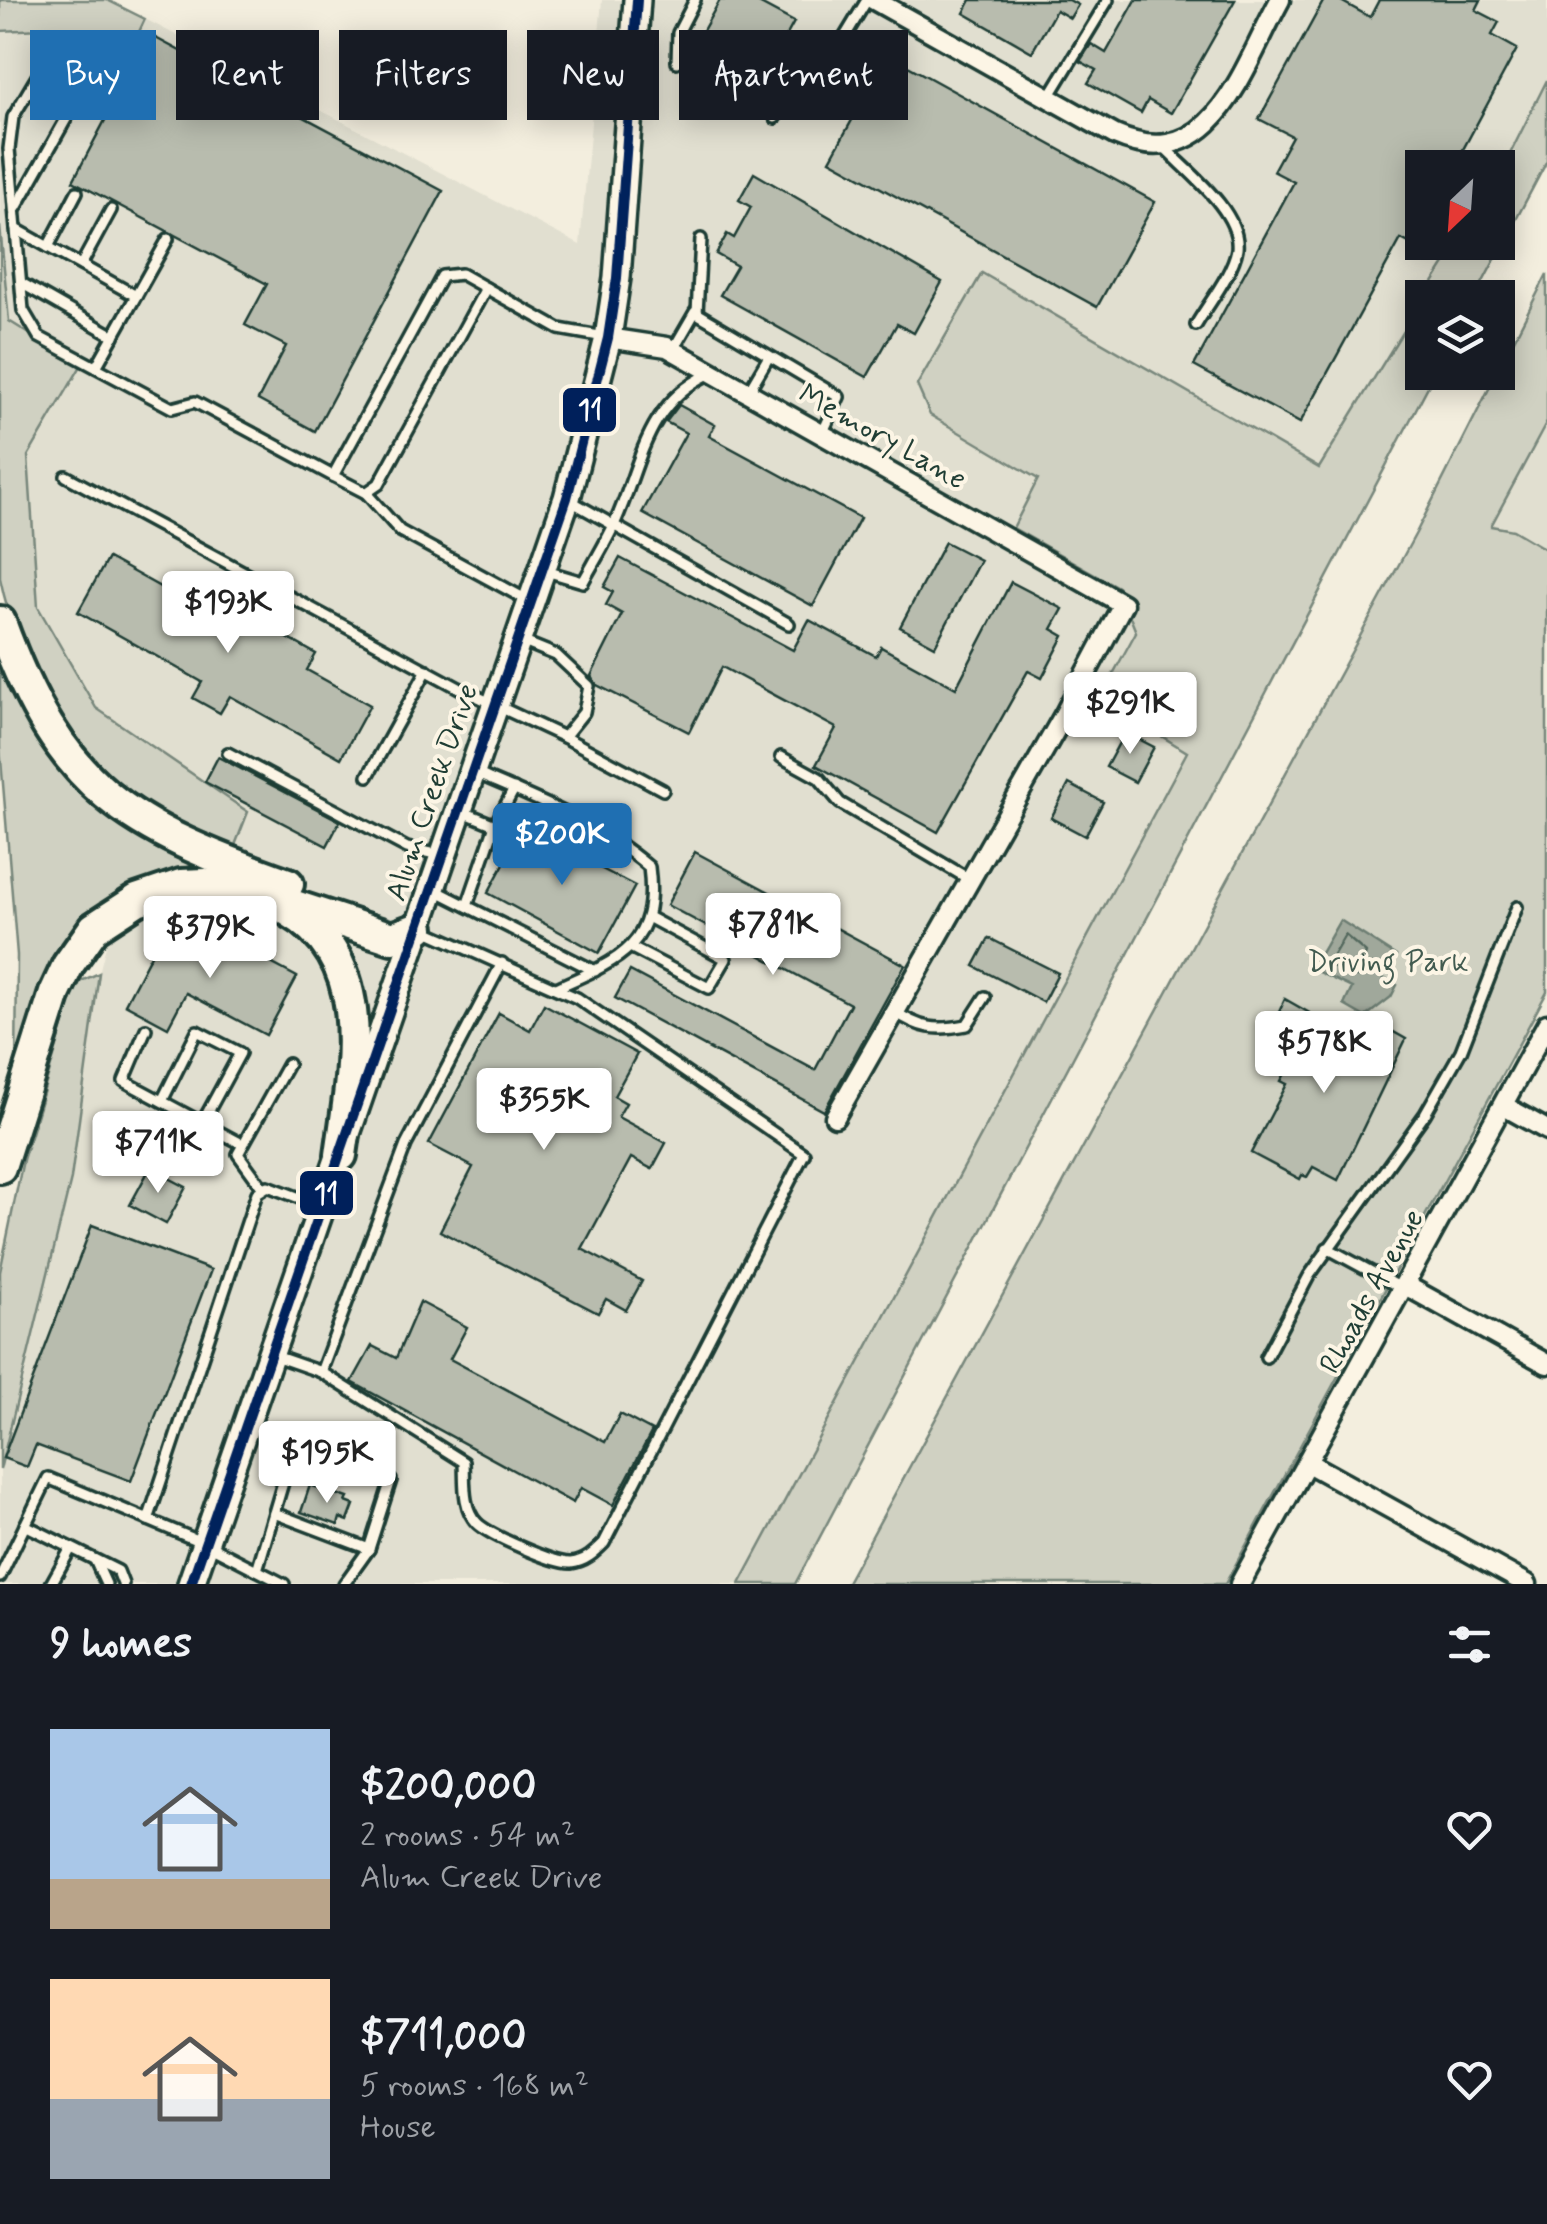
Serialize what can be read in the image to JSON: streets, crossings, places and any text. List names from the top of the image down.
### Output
{
  "streets": {
    "main road": ["Alum Creek Drive"],
    "street": ["Memory Lane", "Rhoads Avenue"]
  },
  "crossings": [
    ["Memory Lane", "Alum Creek Drive"]
  ],
  "parks": ["Driving Park"],
  "lines": ["transit line 11"],
  "north": "bottom left",
  "page": {
    "chip": [
      "Buy",
      "Rent",
      "Filters",
      "New",
      "Apartment"
    ],
    "price": [
      "$193K",
      "$291K",
      "$200K",
      "$781K",
      "$379K",
      "$578K",
      "$355K",
      "$711K",
      "$195K"
    ],
    "heading": "9 homes",
    "list": [
      {
        "name": "$200,000",
        "note": "2 rooms · 54 m² · Alum Creek Drive"
      },
      {
        "name": "$711,000",
        "note": "5 rooms · 168 m² · House"
      }
    ]
  }
}
